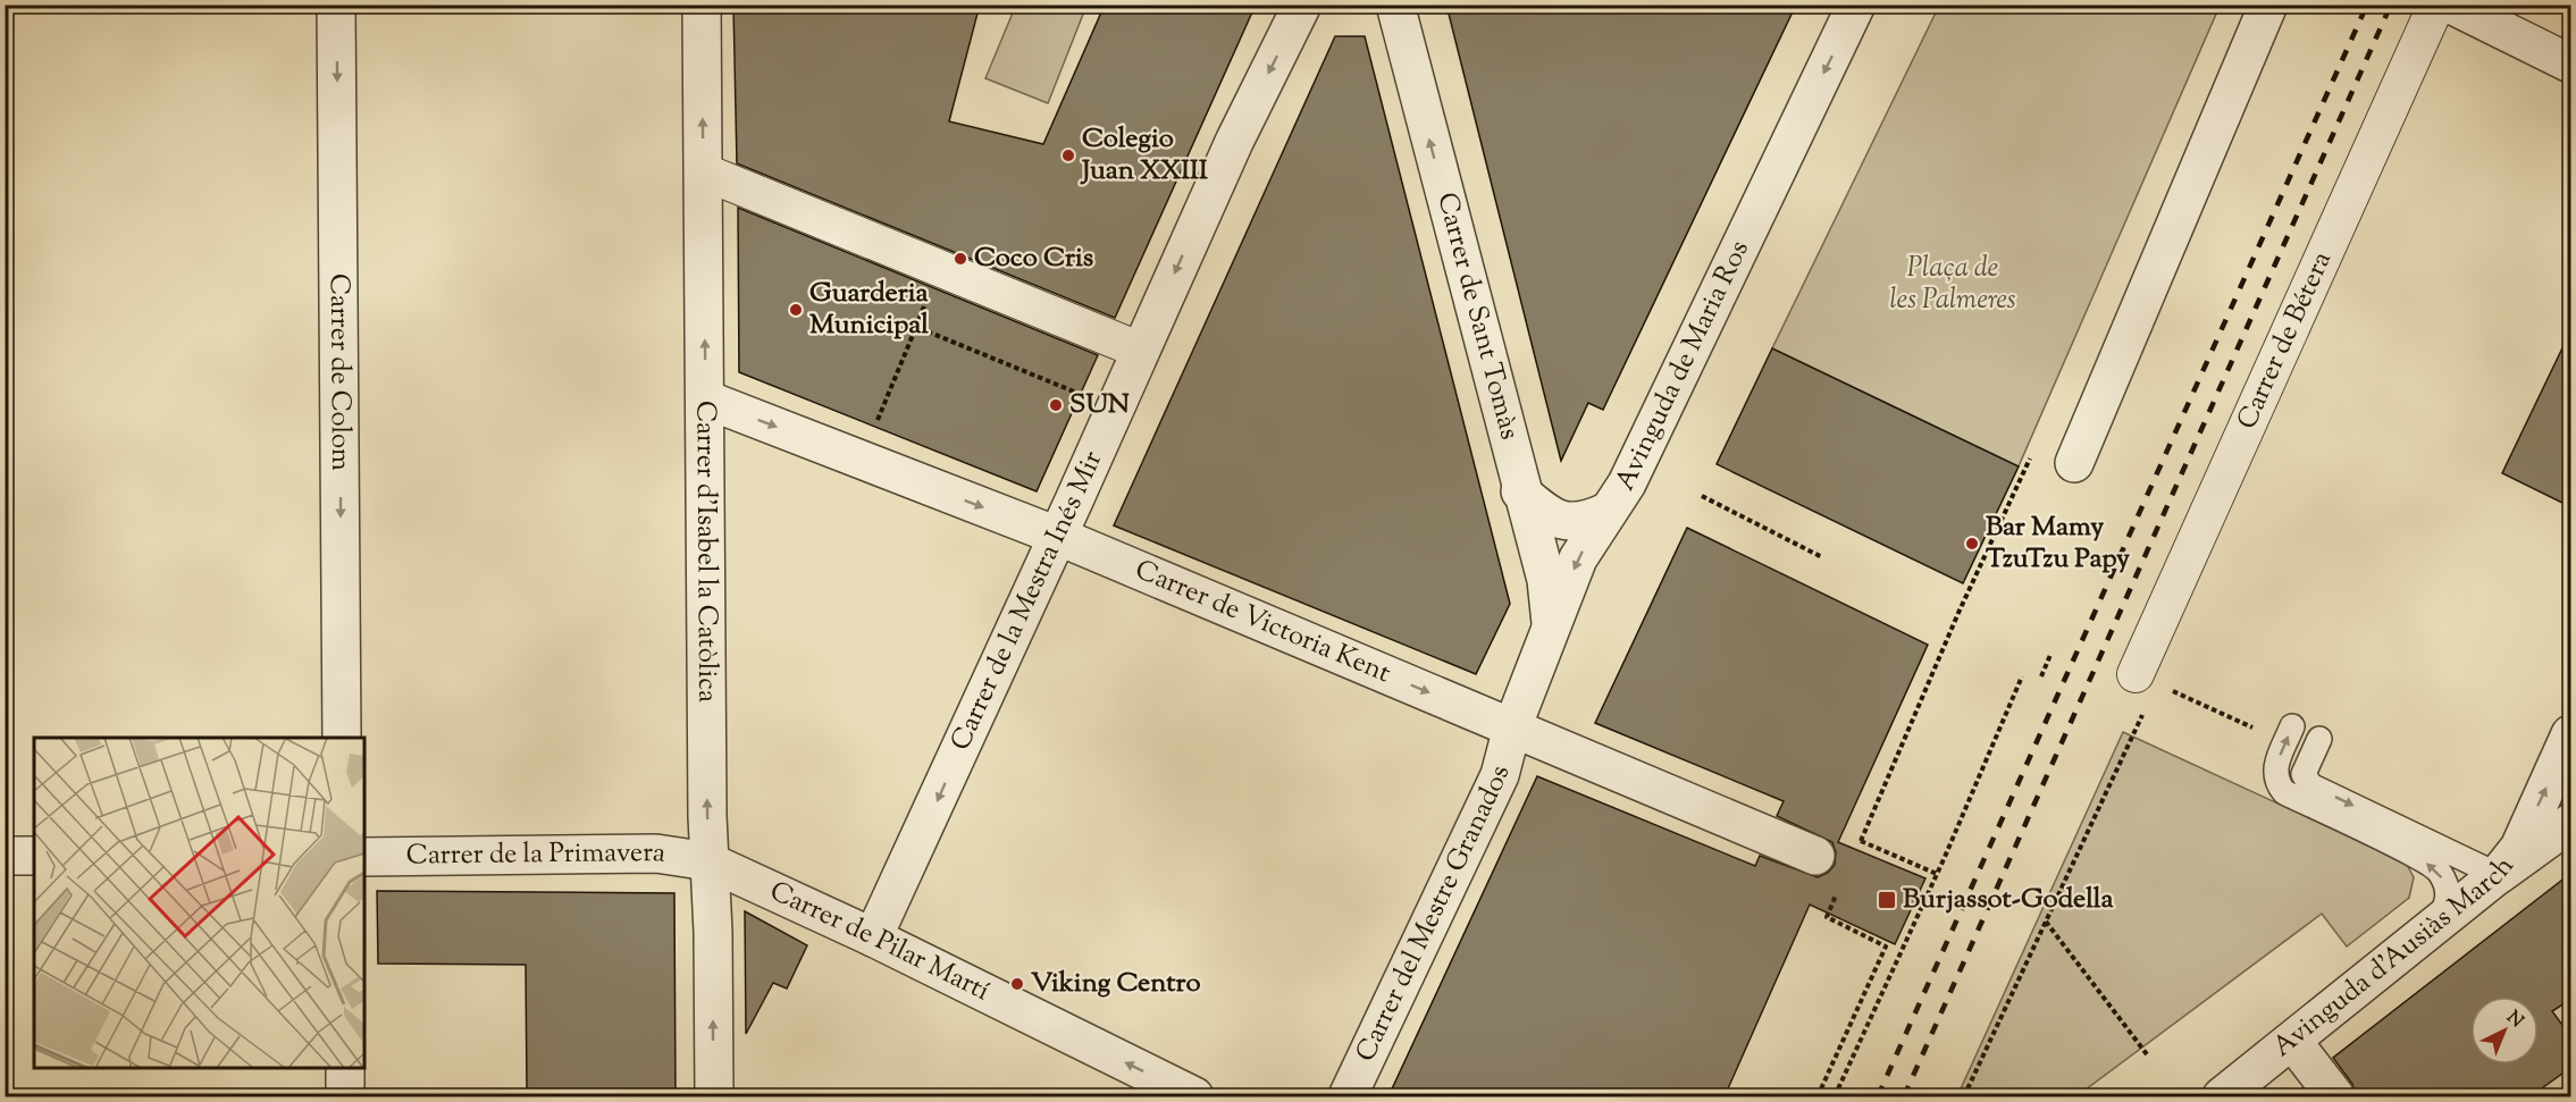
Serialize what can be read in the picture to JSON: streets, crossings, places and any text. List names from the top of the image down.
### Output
{
  "streets": {
    "street": [
      "Carrer de Sant Tomàs",
      "Carrer de Bétera",
      "Avinguda de Maria Ros",
      "Carrer de Colom",
      "Carrer d'Isabel la Catòlica",
      "Carrer de la Mestra Inés Mir",
      "Carrer de Victoria Kent",
      "Carrer de la Primavera",
      "Carrer del Mestre Granados",
      "Carrer de Pilar Martí",
      "Avinguda d'Ausiàs March"
    ]
  },
  "crossings": [
    ["Carrer de Sant Tomàs", "Avinguda de Maria Ros"],
    ["Avinguda de Maria Ros", "Carrer de Victoria Kent"],
    ["Avinguda de Maria Ros", "Carrer del Mestre Granados"],
    ["Carrer d'Isabel la Catòlica", "Carrer de Victoria Kent"],
    ["Carrer d'Isabel la Catòlica", "Carrer de la Primavera"],
    ["Carrer d'Isabel la Catòlica", "Carrer de Pilar Martí"],
    ["Carrer de la Mestra Inés Mir", "Carrer de Victoria Kent"],
    ["Carrer de la Mestra Inés Mir", "Carrer de Pilar Martí"],
    ["Carrer de Victoria Kent", "Carrer del Mestre Granados"],
    ["Carrer de la Primavera", "Carrer de Pilar Martí"]
  ],
  "one_way": [
    "Carrer de Sant Tomàs",
    "Avinguda de Maria Ros",
    "Carrer de Colom",
    "Carrer d'Isabel la Catòlica",
    "Carrer de la Mestra Inés Mir",
    "Carrer de Pilar Martí"
  ],
  "parks": ["Plaça de les Palmeres"],
  "places": {
    "other": [
      "Colegio Juan XXIII",
      "Coco Cris",
      "Guarderia Municipal",
      "SUN",
      "Bar Mamy TzuTzu Papy",
      "Viking Centro"
    ],
    "transit": ["Burjassot-Godella"]
  },
  "north": "top right"
}
